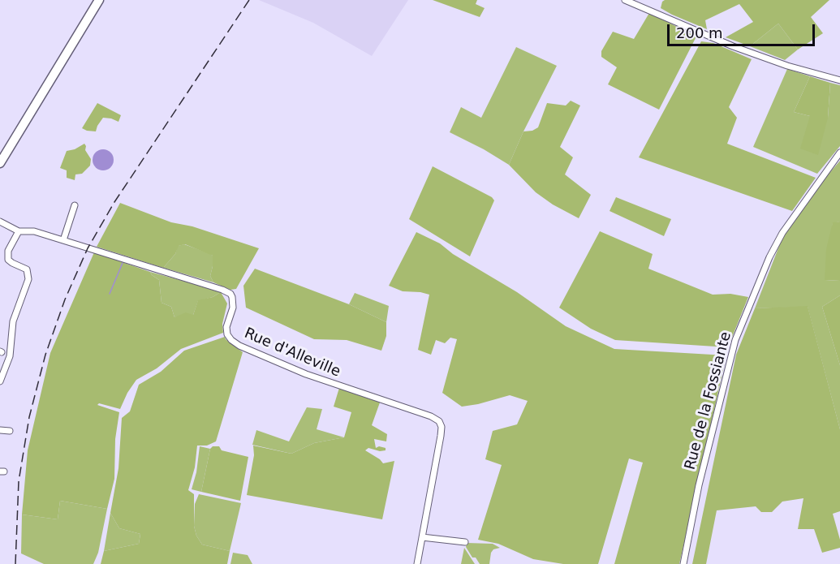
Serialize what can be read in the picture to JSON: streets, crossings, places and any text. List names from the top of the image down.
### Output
{
  "streets": {
    "street": ["Rue d'Alleville", "Rue de la Fossiante"]
  },
  "scale_bar": "200 m"
}
